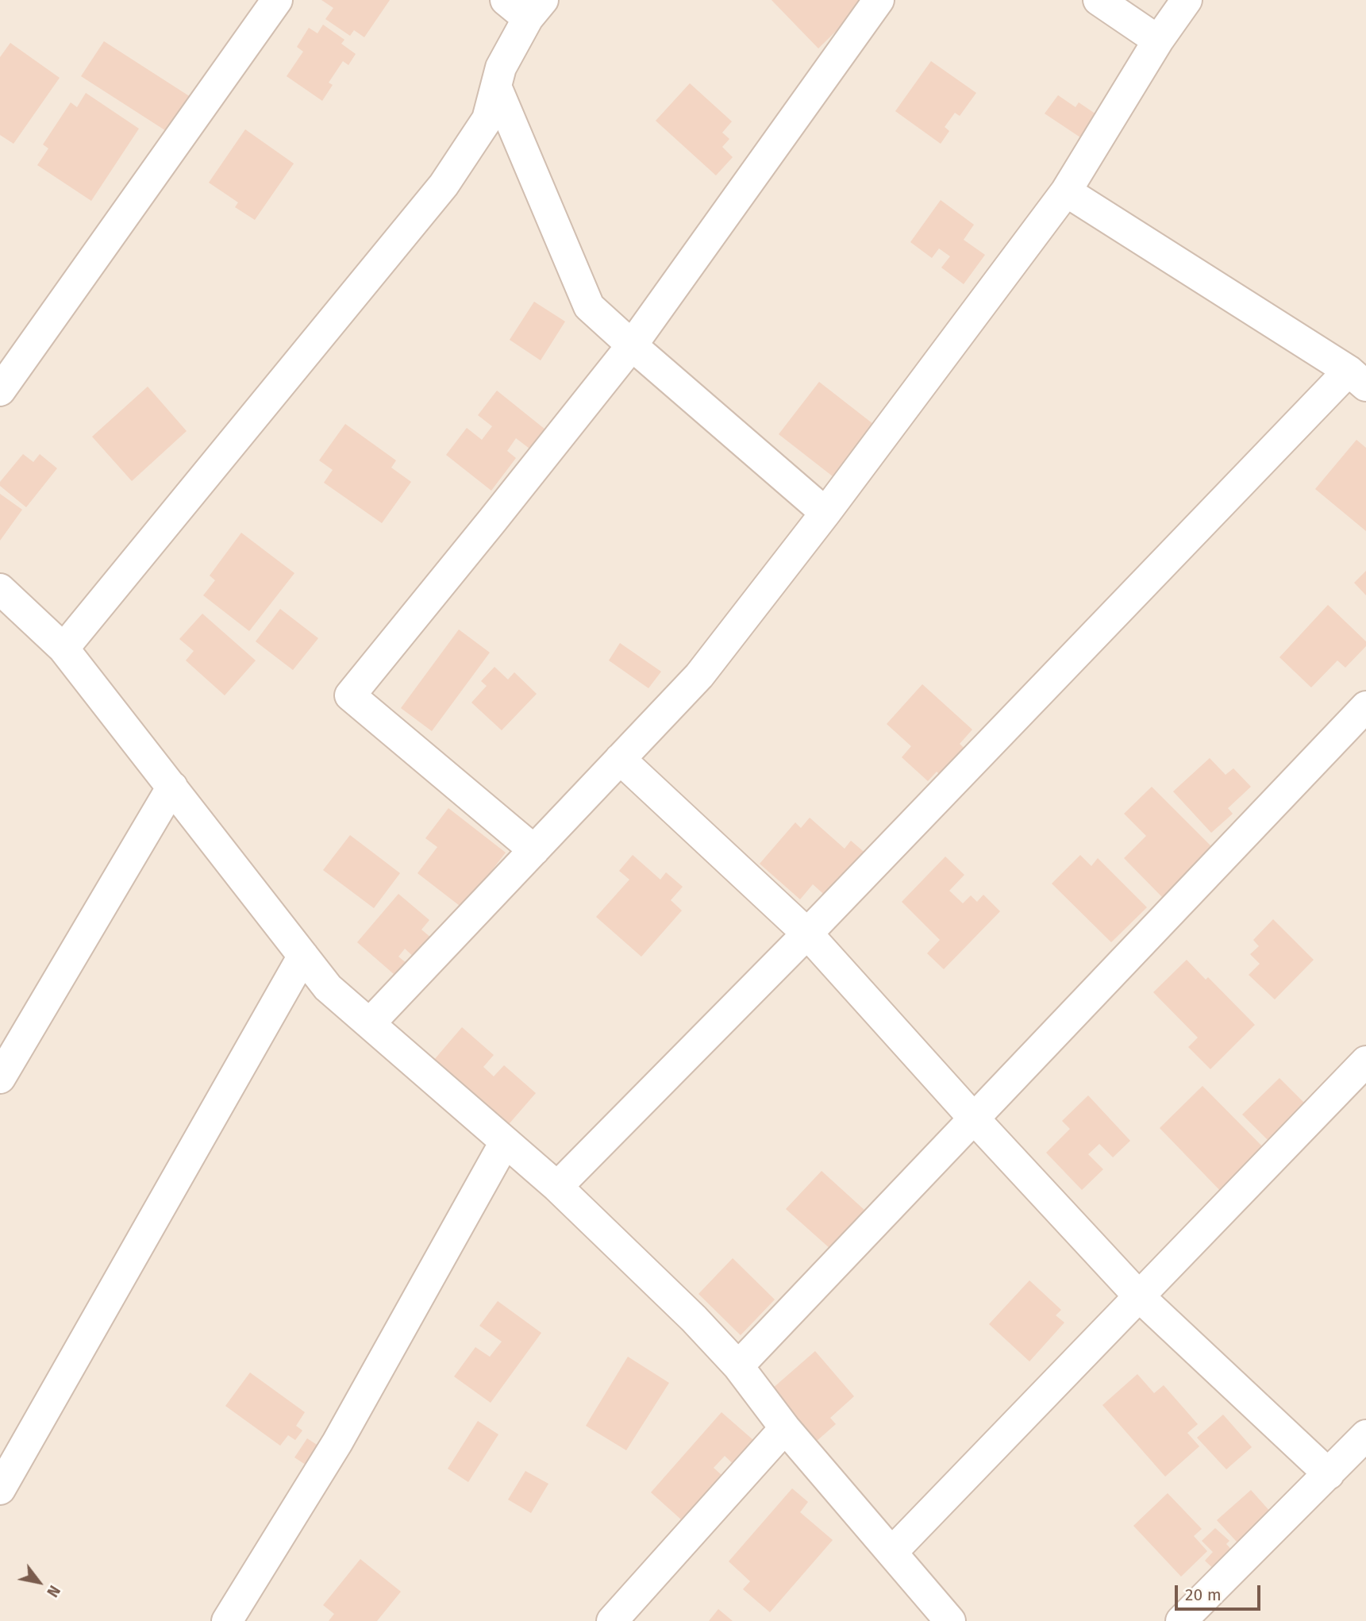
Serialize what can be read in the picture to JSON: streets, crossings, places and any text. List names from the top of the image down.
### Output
{
  "scale_bar": "20 m",
  "north": "bottom right"
}
